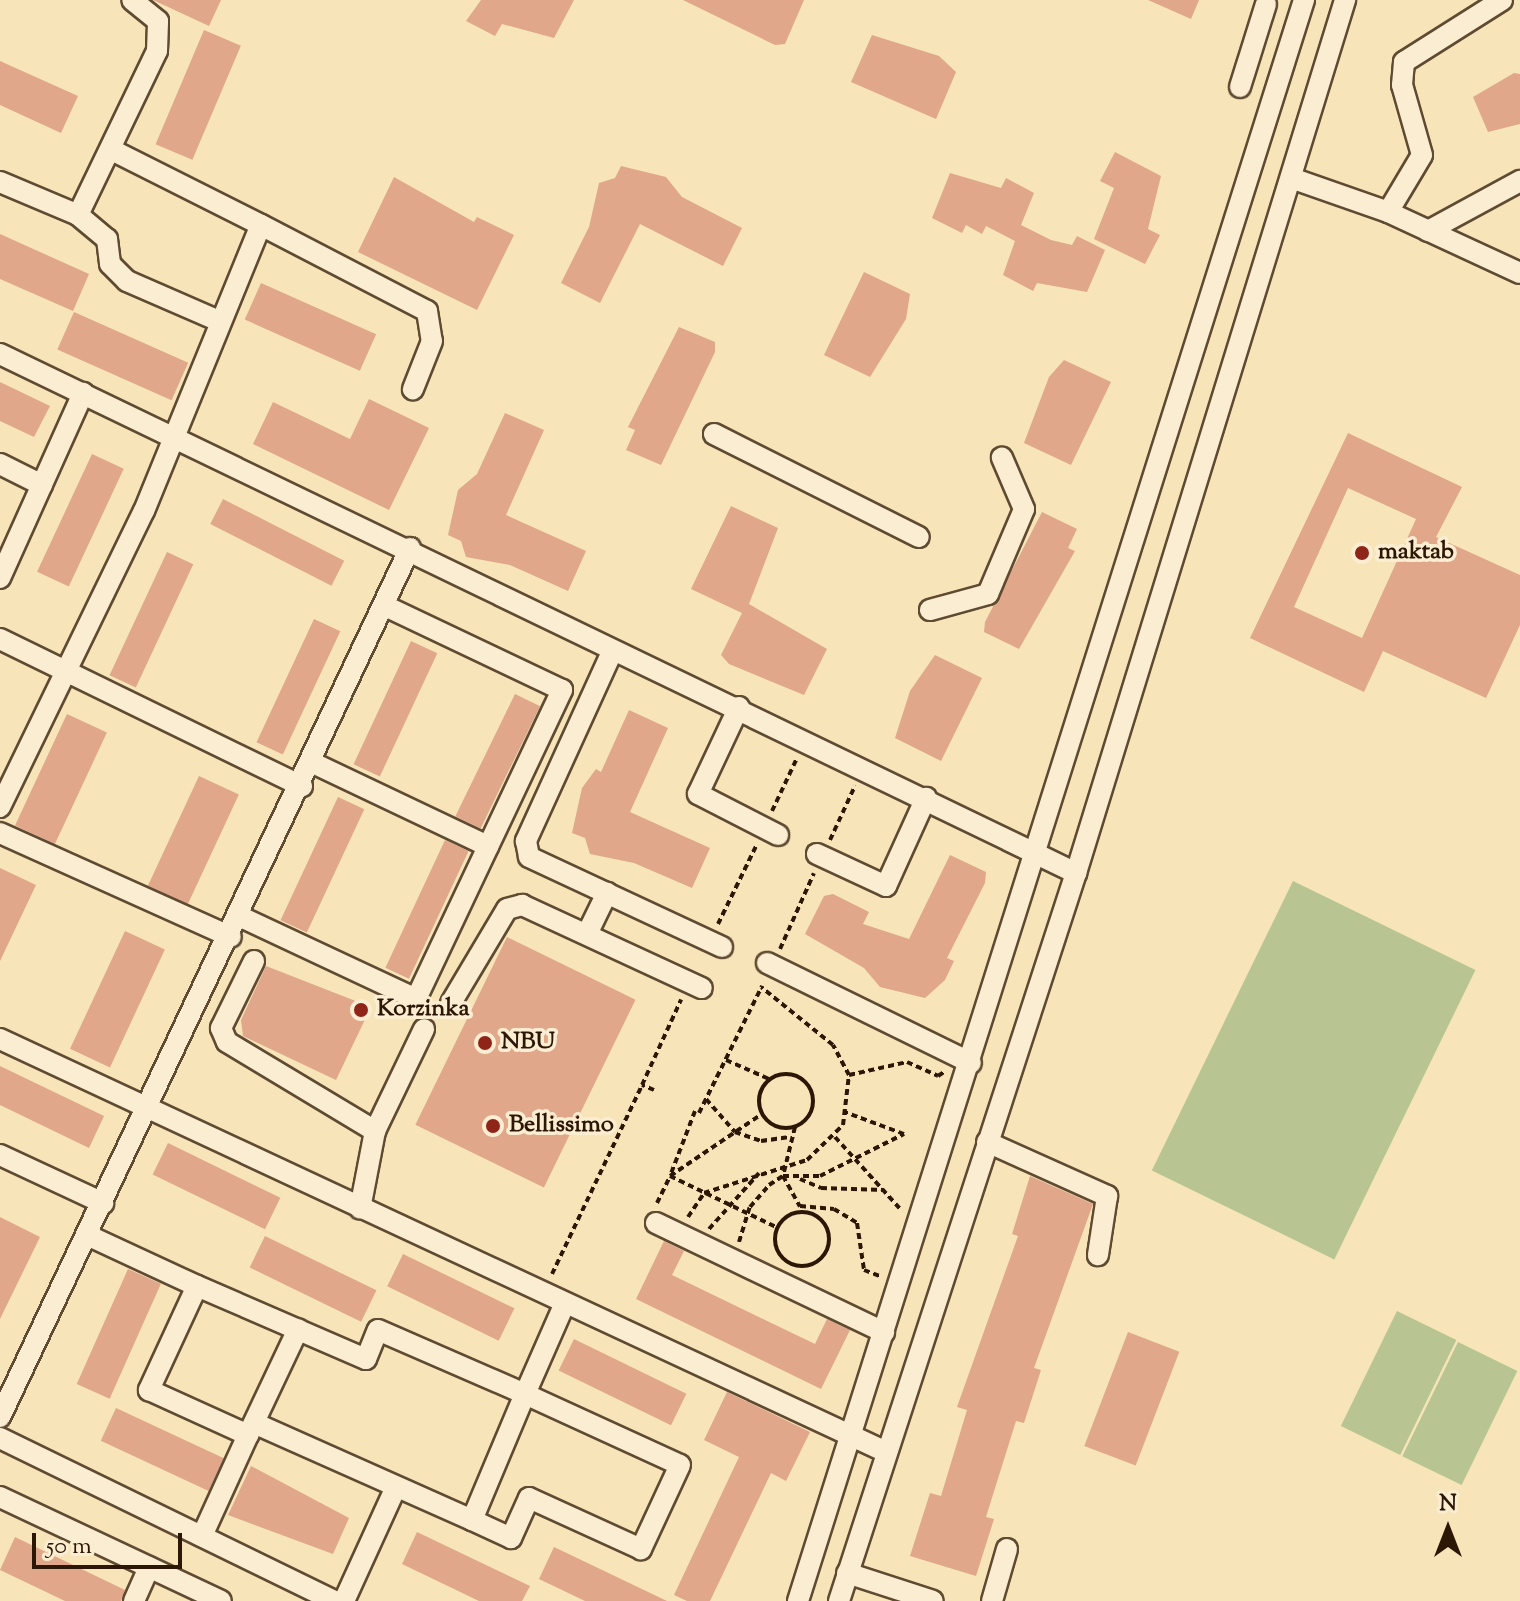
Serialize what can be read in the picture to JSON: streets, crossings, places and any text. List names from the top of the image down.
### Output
{
  "places": [
    "maktab",
    "Korzinka",
    "NBU",
    "Bellissimo"
  ],
  "scale_bar": "50 m",
  "north": "top"
}
